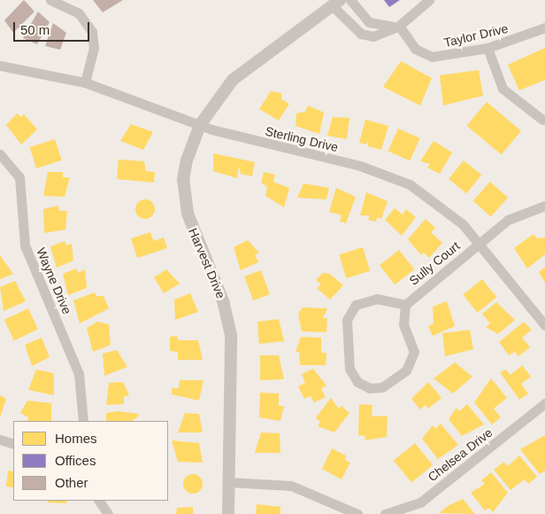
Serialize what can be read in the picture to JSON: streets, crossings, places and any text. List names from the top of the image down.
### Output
{
  "streets": {
    "street": [
      "Taylor Drive",
      "Sterling Drive",
      "Harvest Drive",
      "Sully Court",
      "Wayne Drive",
      "Chelsea Drive"
    ]
  },
  "crossings": [
    ["Sterling Drive", "Harvest Drive"],
    ["Sterling Drive", "Sully Court"]
  ],
  "legend": ["Homes", "Offices", "Other"],
  "scale_bar": "50 m"
}
